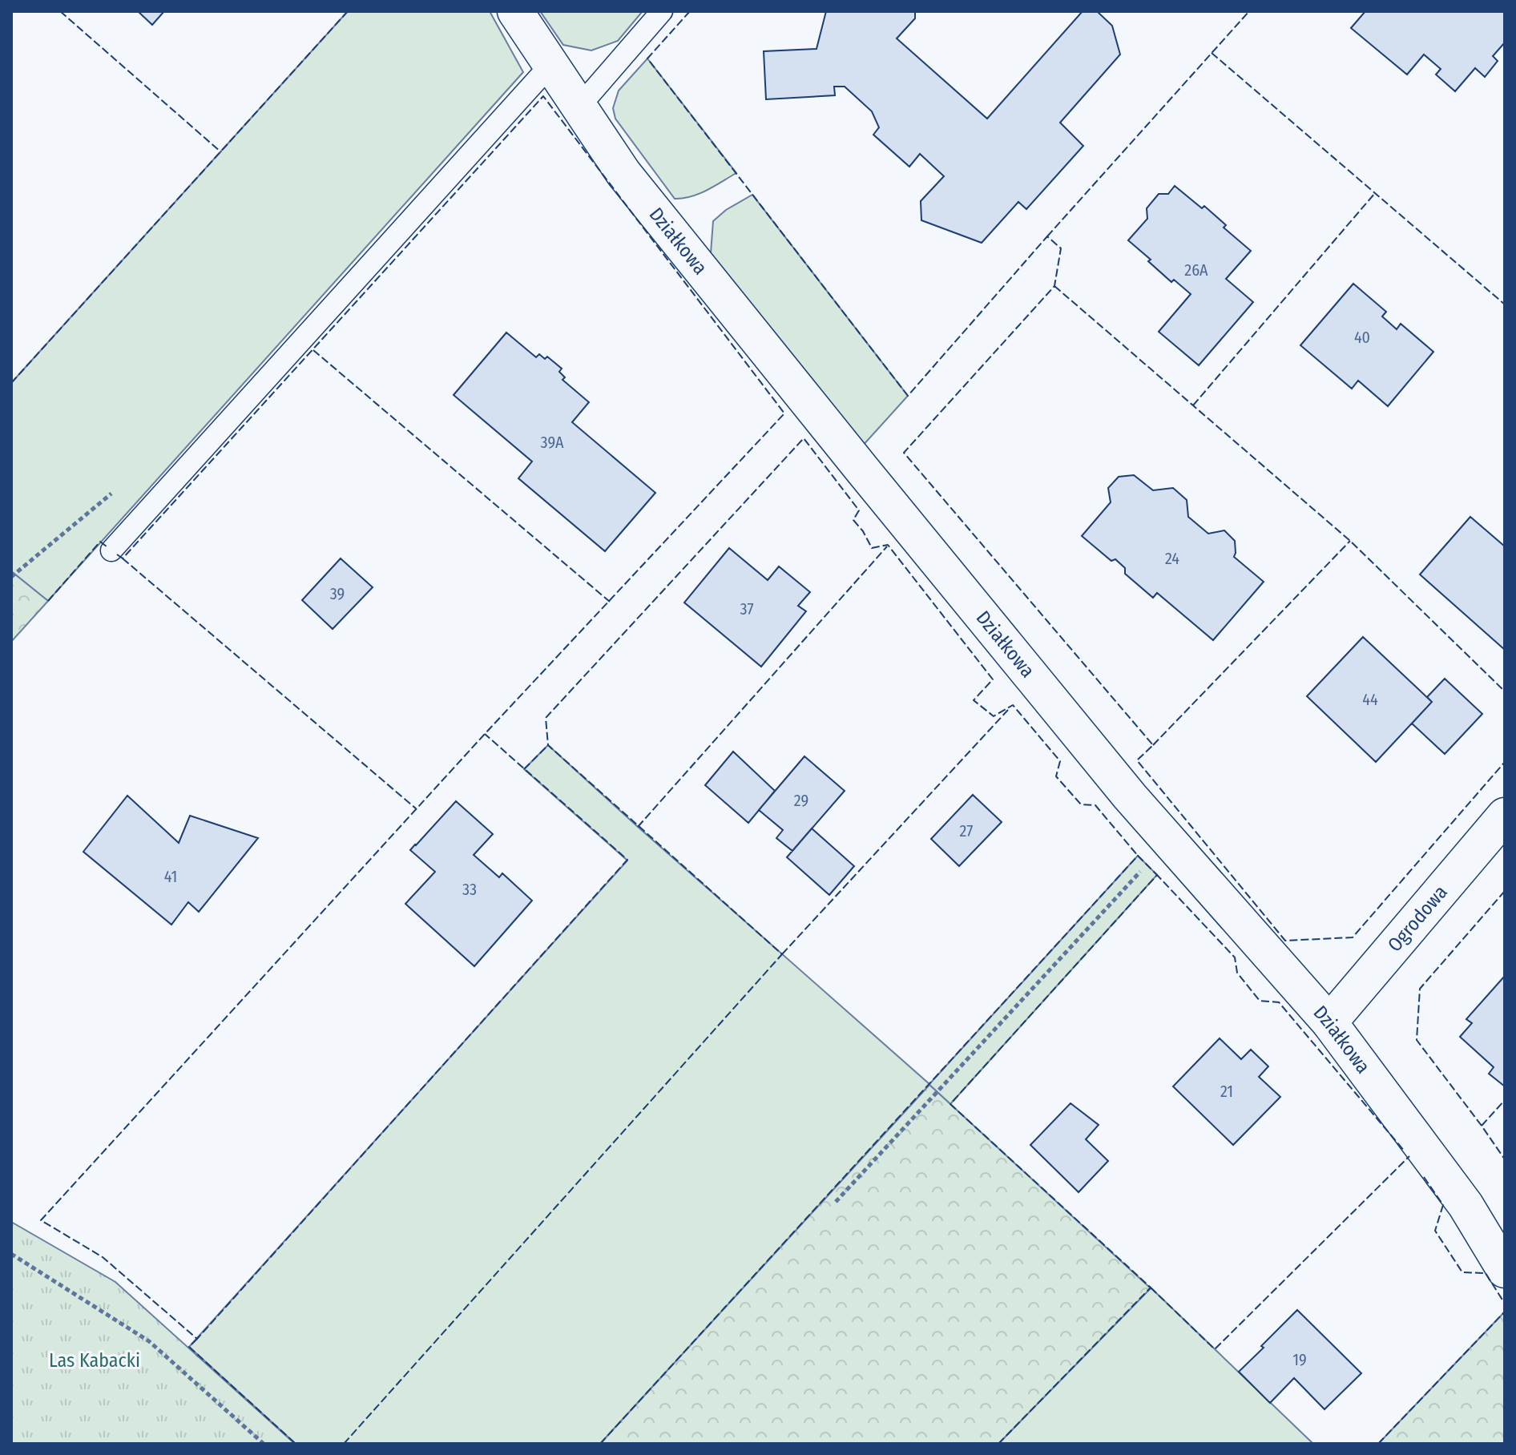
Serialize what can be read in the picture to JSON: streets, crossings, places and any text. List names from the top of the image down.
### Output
{
  "streets": {
    "street": ["Działkowa", "Ogrodowa"]
  },
  "crossings": [
    ["Działkowa", "Ogrodowa"]
  ],
  "parks": ["Las Kabacki"],
  "house_numbers": [
    "26A",
    "40",
    "39A",
    "24",
    "39",
    "37",
    "44",
    "29",
    "27",
    "41",
    "33",
    "21",
    "19"
  ]
}
